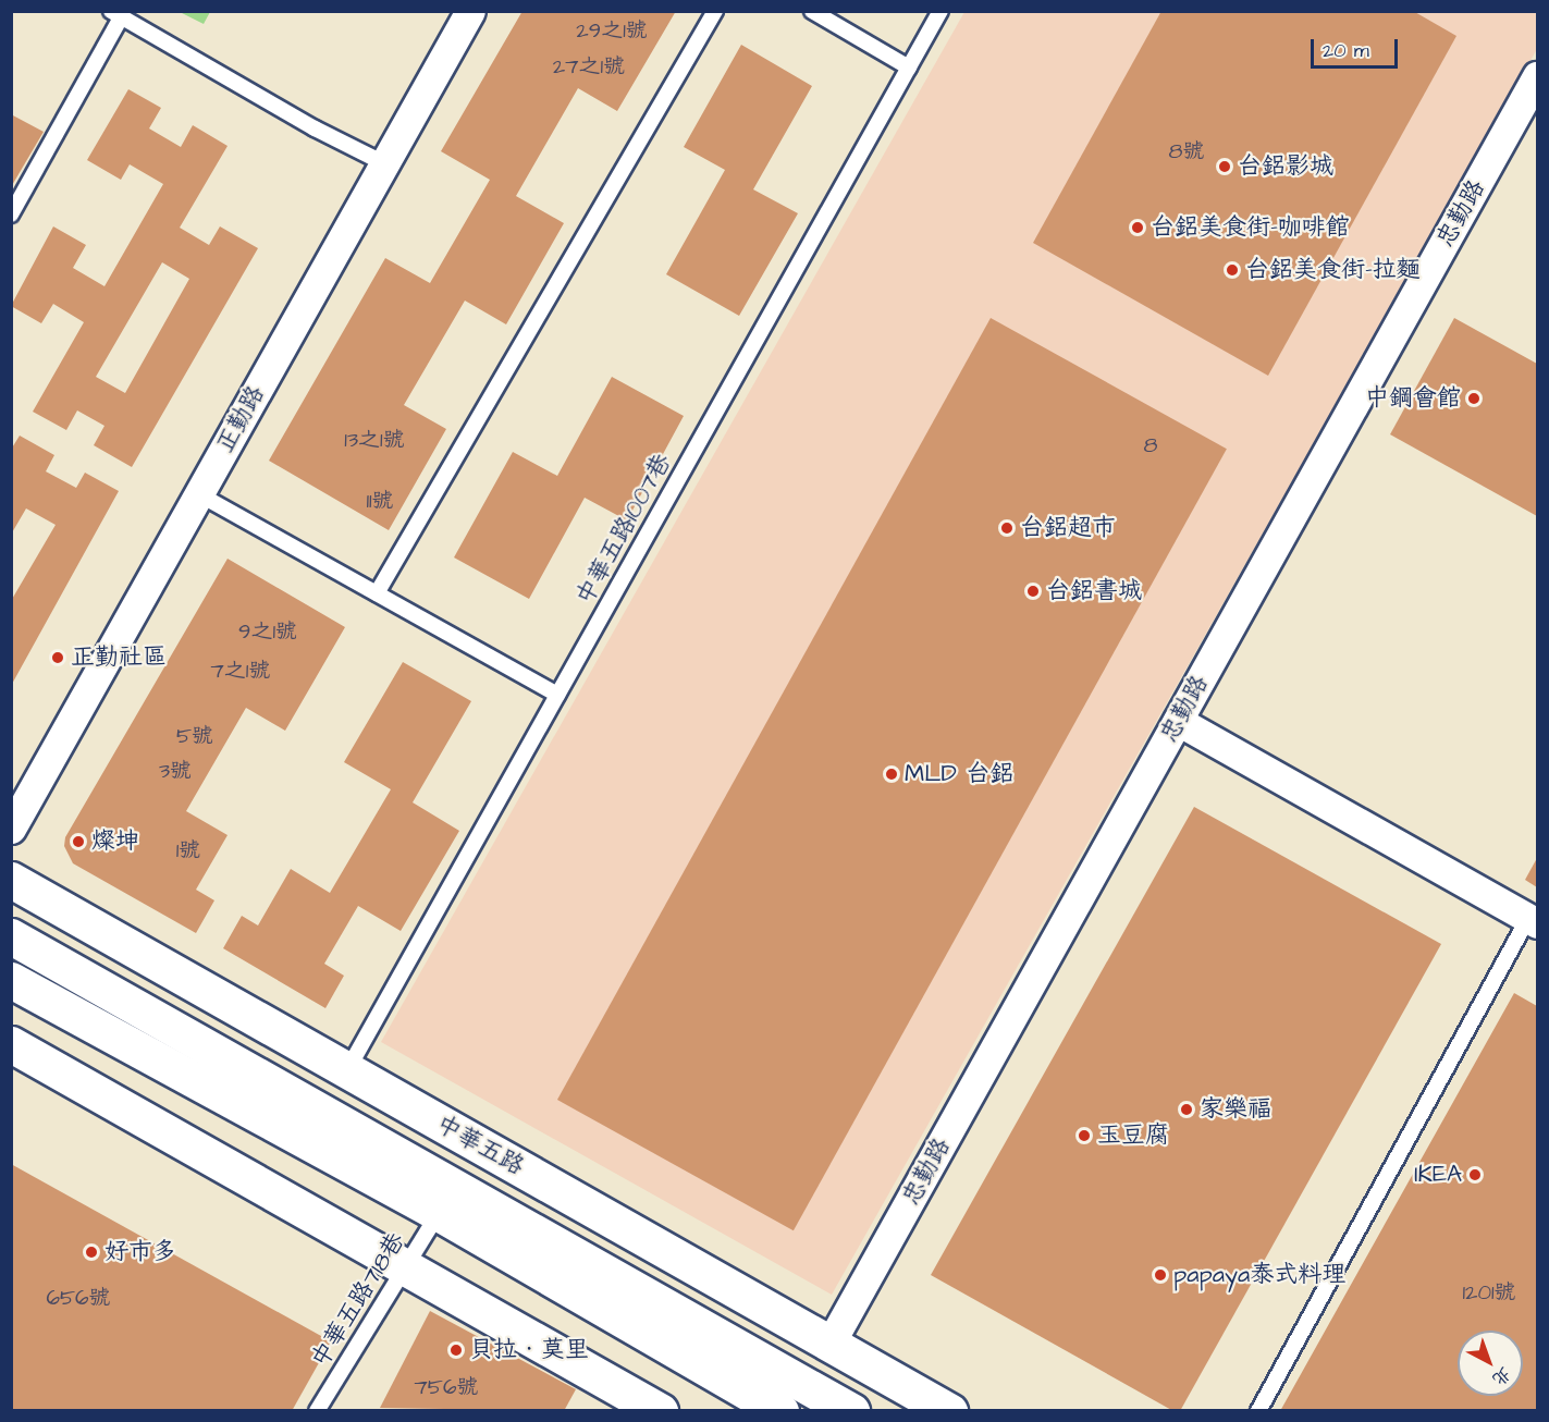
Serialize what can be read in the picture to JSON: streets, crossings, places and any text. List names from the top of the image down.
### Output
{
  "streets": {
    "main road": ["中華五路"],
    "street": ["忠勤路", "正勤路"],
    "lane": ["中華五路1007巷", "中華五路718巷"]
  },
  "crossings": [
    ["忠勤路", "中華五路"],
    ["中華五路1007巷", "中華五路"]
  ],
  "places": [
    "台鋁影城",
    "台鋁美食街-咖啡館",
    "台鋁美食街-拉麵",
    "中鋼會館",
    "台鋁超市",
    "台鋁書城",
    "正勤社區",
    "MLD 台鋁",
    "燦坤",
    "家樂福",
    "玉豆腐",
    "IKEA",
    "好市多",
    "papaya泰式料理",
    "貝拉．莫里"
  ],
  "house_numbers": [
    "29之1號",
    "27之1號",
    "8號",
    "13之1號",
    "8",
    "11號",
    "9之1號",
    "7之1號",
    "5號",
    "3號",
    "1號",
    "1201號",
    "656號",
    "756號"
  ],
  "scale_bar": "20 m",
  "north": "bottom right"
}
